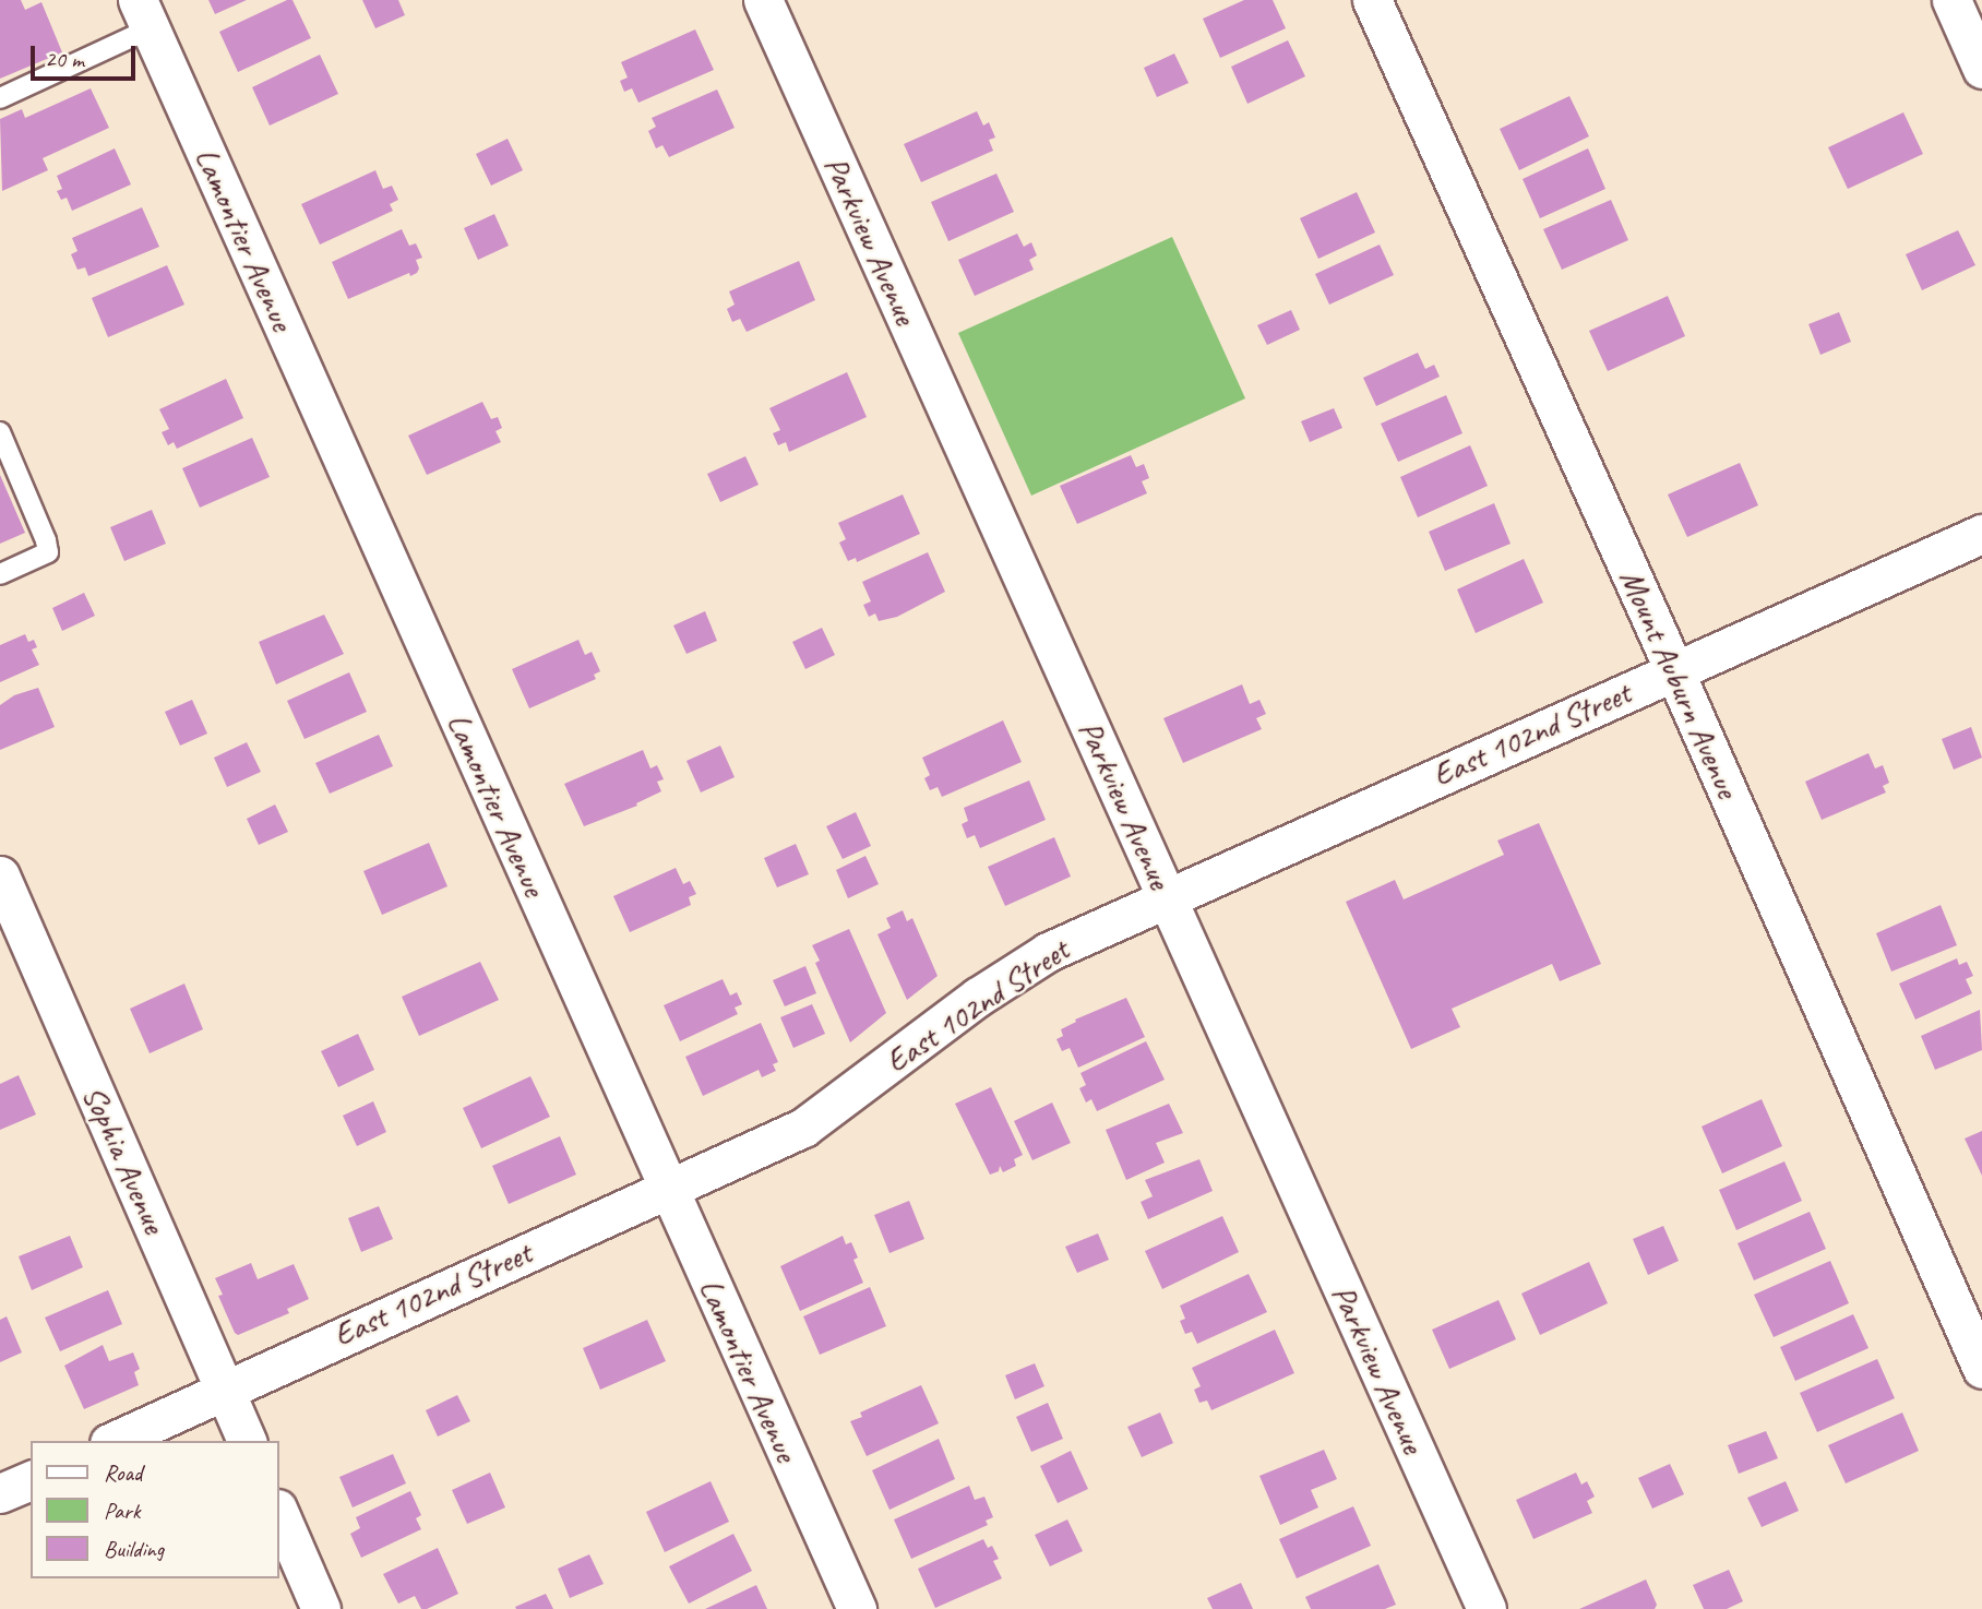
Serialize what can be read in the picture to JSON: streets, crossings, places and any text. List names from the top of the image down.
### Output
{
  "streets": {
    "street": [
      "Lamontier Avenue",
      "Parkview Avenue",
      "Mount Auburn Avenue",
      "East 102nd Street",
      "Sophia Avenue"
    ]
  },
  "crossings": [
    ["Lamontier Avenue", "East 102nd Street"],
    ["Parkview Avenue", "East 102nd Street"],
    ["Mount Auburn Avenue", "East 102nd Street"],
    ["East 102nd Street", "Sophia Avenue"]
  ],
  "legend": ["Road", "Park", "Building"],
  "scale_bar": "20 m"
}
